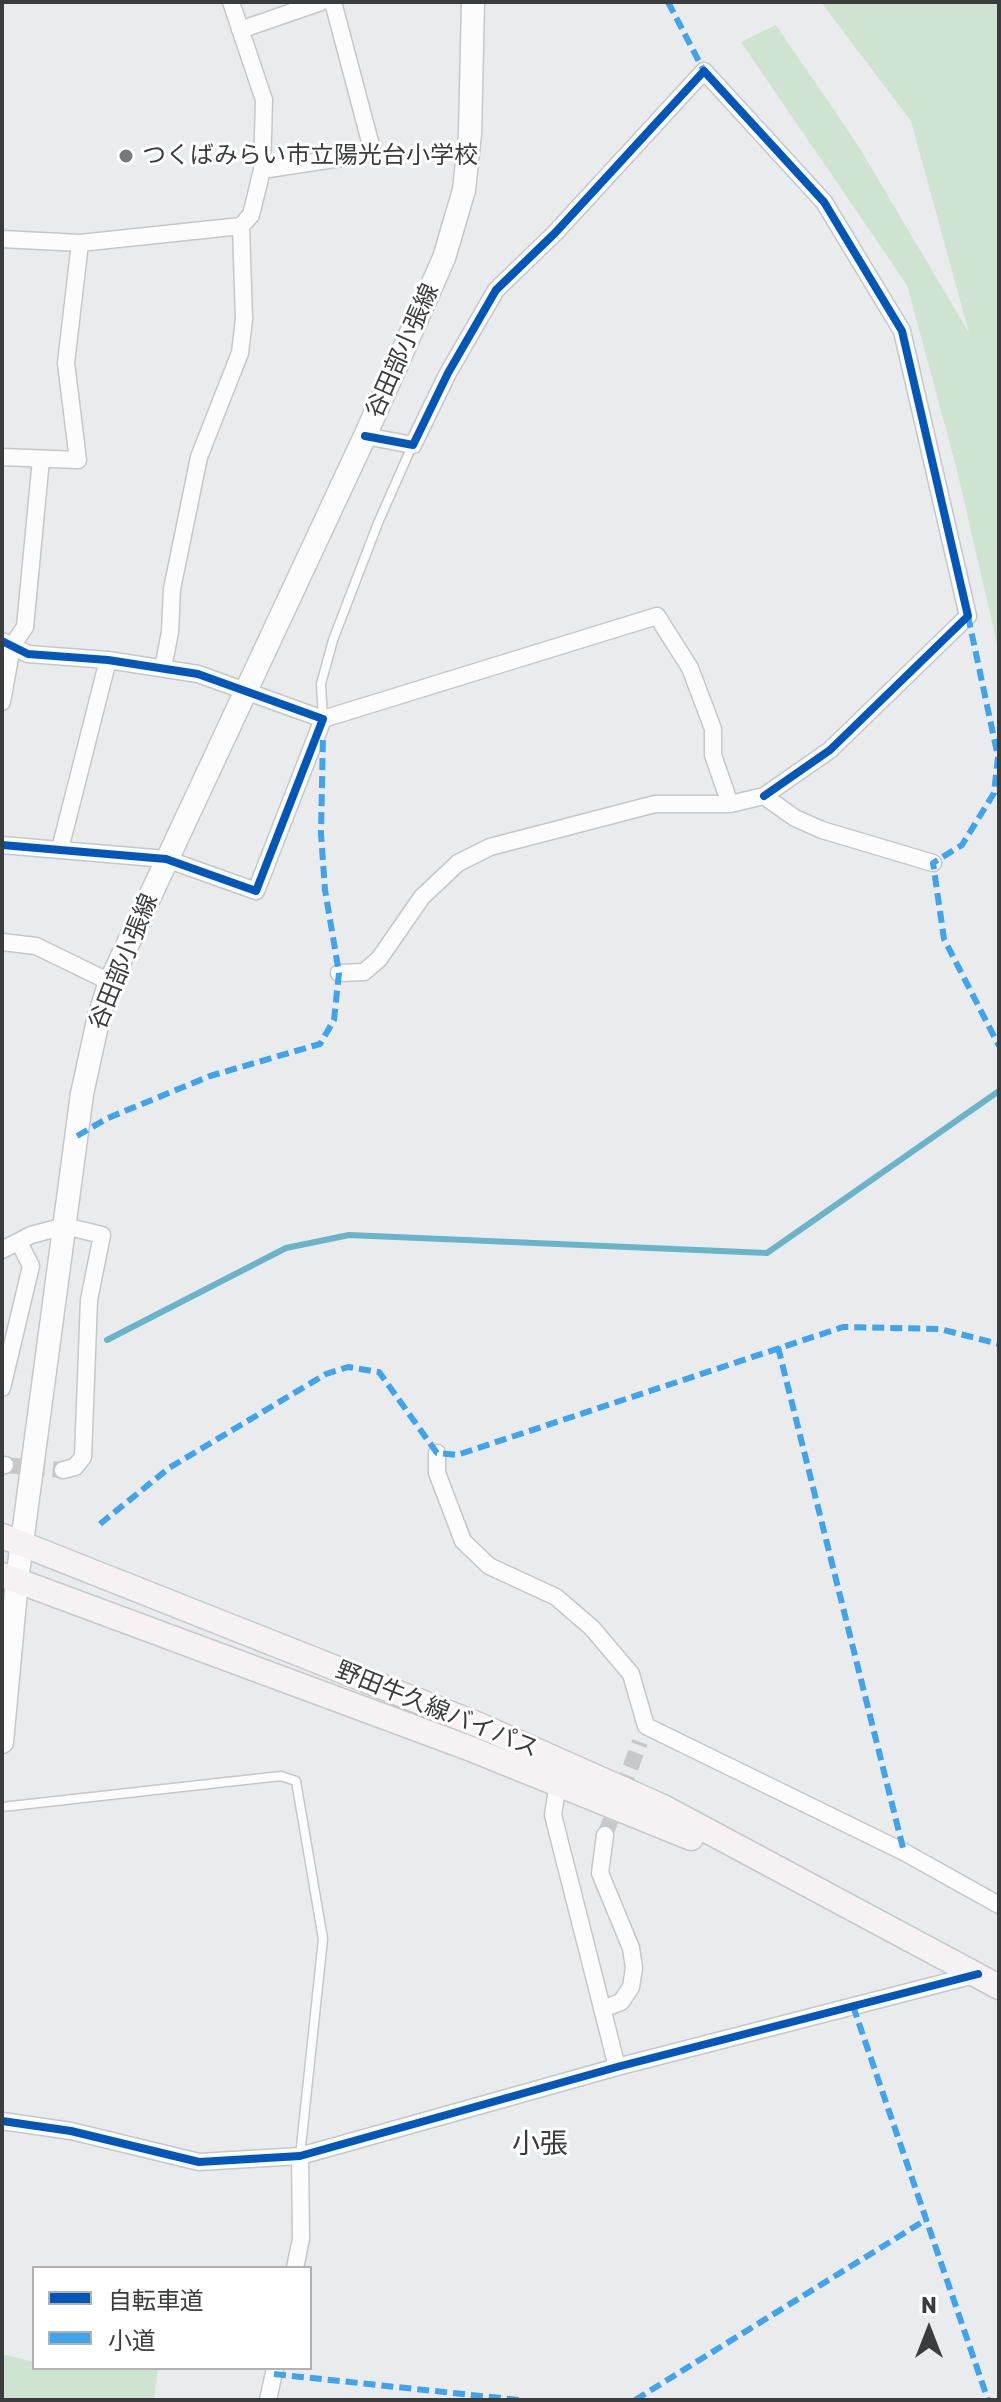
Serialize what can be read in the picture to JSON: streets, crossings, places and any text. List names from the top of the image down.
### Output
{
  "streets": {
    "main road": ["谷田部小張線", "野田牛久線バイパス"]
  },
  "crossings": [
    ["谷田部小張線", "野田牛久線バイパス"]
  ],
  "districts": ["小張"],
  "places": ["つくばみらい市立陽光台小学校"],
  "legend": ["自転車道", "小道"],
  "north": "top"
}
